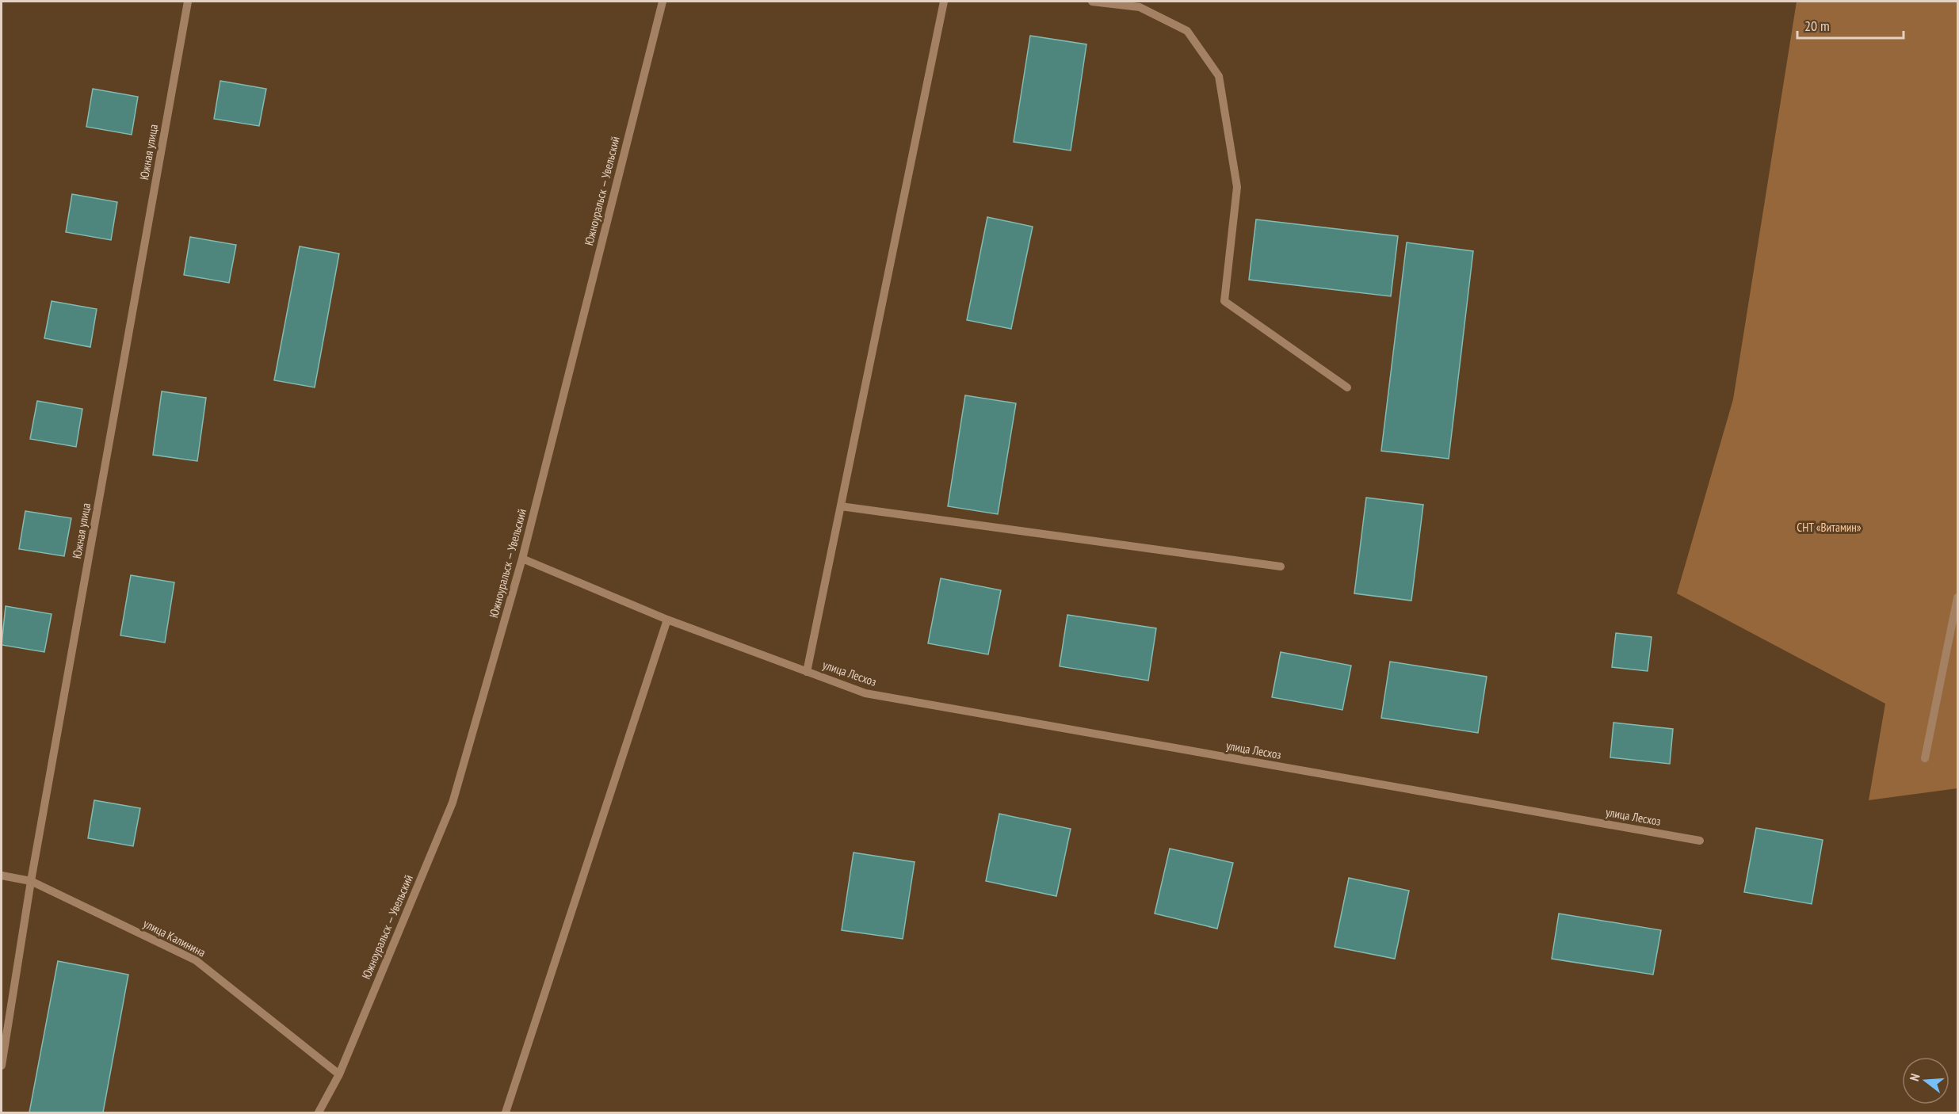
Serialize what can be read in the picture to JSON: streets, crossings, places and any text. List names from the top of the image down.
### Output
{
  "streets": {
    "street": [
      "Южная улица",
      "Южноуральск — Увельский",
      "улица Лесхоз",
      "улица Калинина"
    ]
  },
  "crossings": [
    ["Южная улица", "улица Калинина"],
    ["Южноуральск — Увельский", "улица Лесхоз"],
    ["Южноуральск — Увельский", "улица Калинина"]
  ],
  "parks": ["СНТ «Витамин»"],
  "scale_bar": "20 m",
  "north": "left"
}
